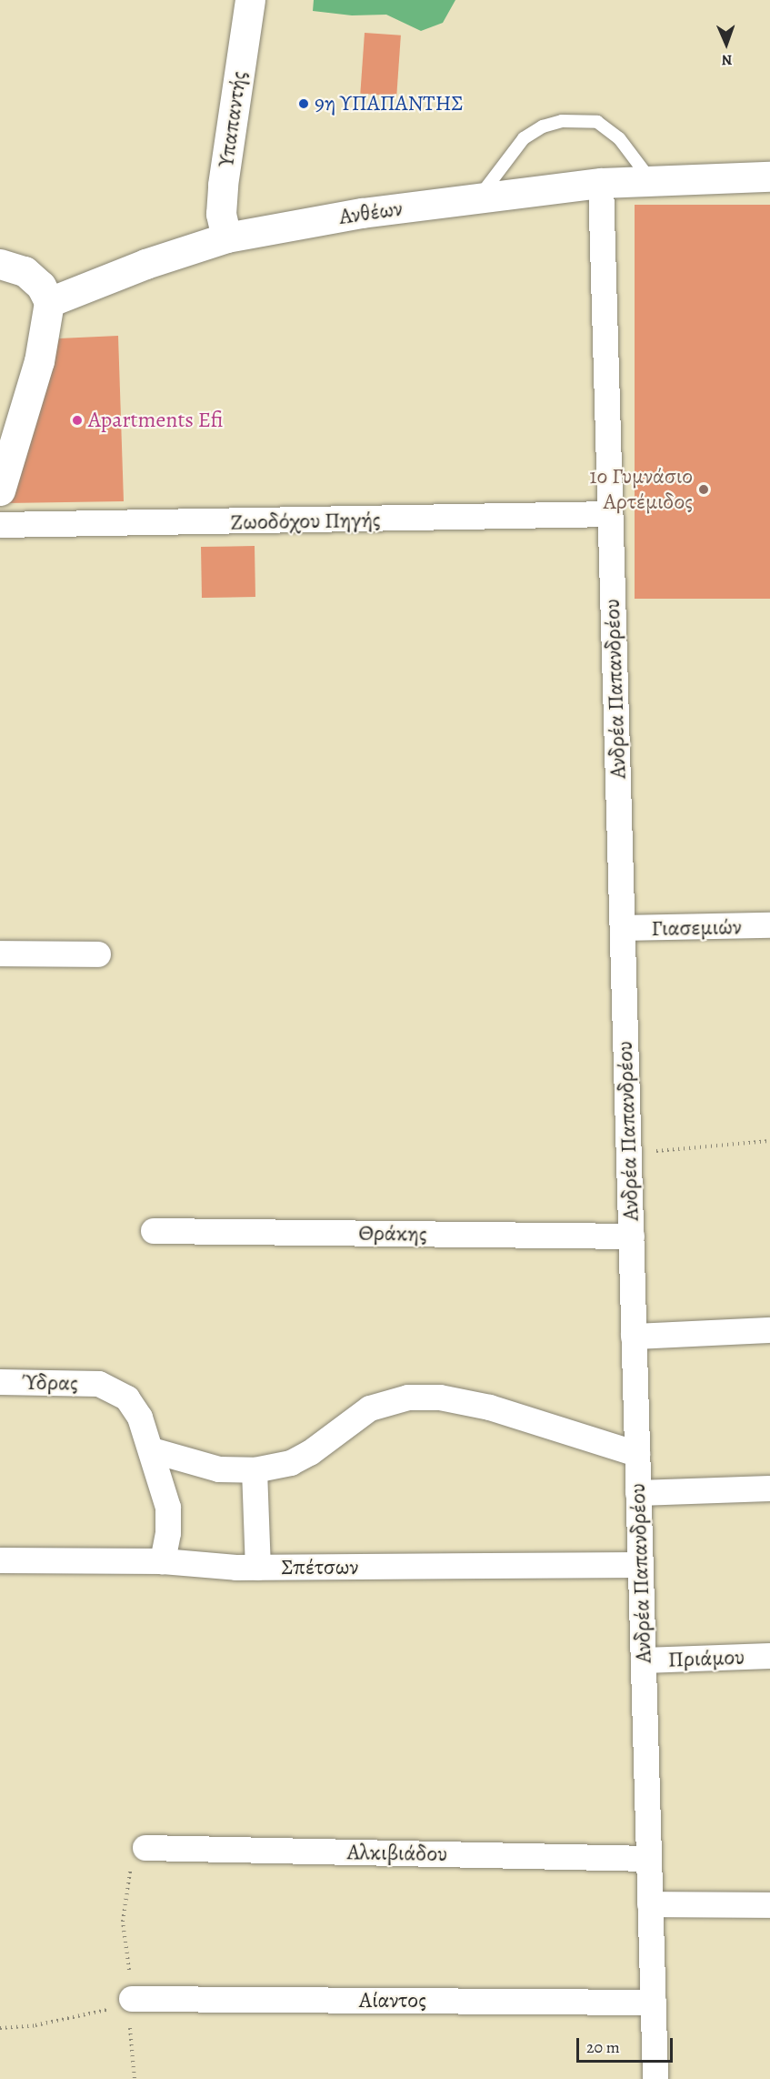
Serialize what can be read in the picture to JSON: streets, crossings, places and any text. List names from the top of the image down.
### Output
{
  "streets": {
    "street": [
      "Υπαπαντής",
      "Ανθέων",
      "Ζωοδόχου Πηγής",
      "Ανδρέα Παπανδρέου",
      "Γιασεμιών",
      "Θράκης",
      "Ύδρας",
      "Σπέτσων",
      "Πριάμου",
      "Αλκιβιάδου",
      "Αίαντος"
    ]
  },
  "crossings": [
    ["Υπαπαντής", "Ανθέων"],
    ["Ανθέων", "Ανδρέα Παπανδρέου"],
    ["Ζωοδόχου Πηγής", "Ανδρέα Παπανδρέου"],
    ["Ανδρέα Παπανδρέου", "Γιασεμιών"],
    ["Ανδρέα Παπανδρέου", "Θράκης"],
    ["Ανδρέα Παπανδρέου", "Σπέτσων"],
    ["Ανδρέα Παπανδρέου", "Πριάμου"],
    ["Ανδρέα Παπανδρέου", "Αλκιβιάδου"],
    ["Ανδρέα Παπανδρέου", "Αίαντος"]
  ],
  "places": ["9η ΥΠΑΠΑΝΤΗΣ", "Apartments Efi", "1ο Γυμνάσιο Αρτέμιδος"],
  "scale_bar": "20 m",
  "north": "bottom"
}
